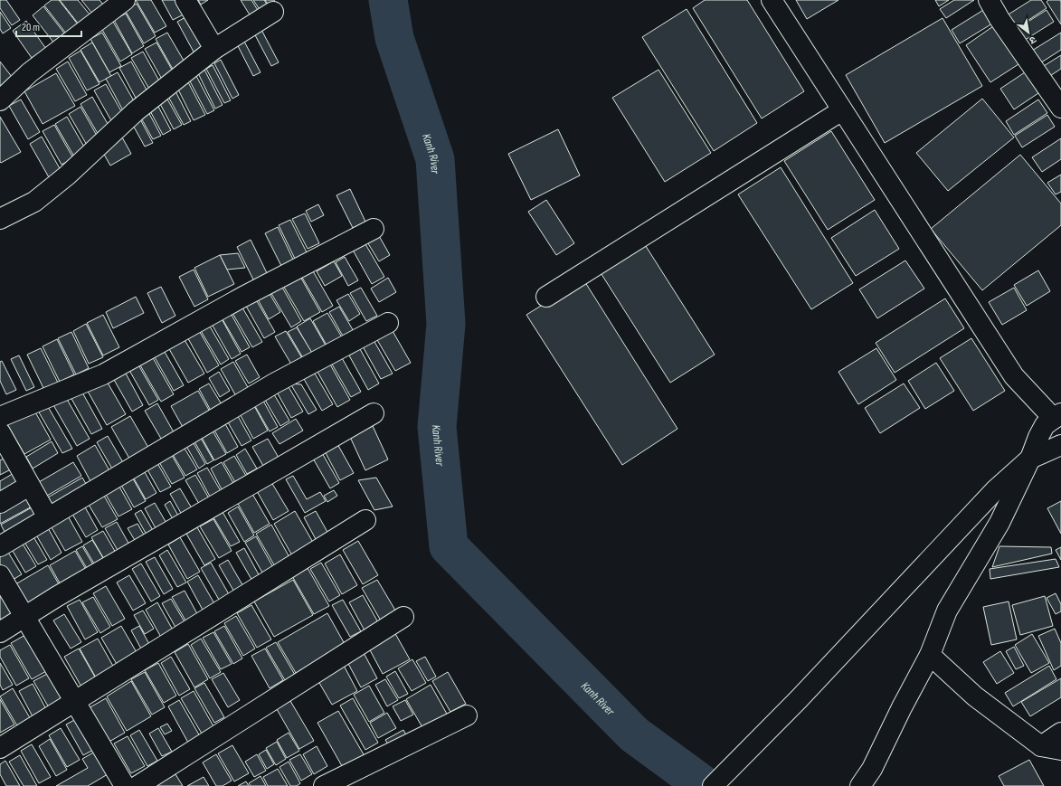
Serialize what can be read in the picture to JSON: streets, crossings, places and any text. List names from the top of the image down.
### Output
{
  "water": ["Kanh River"],
  "scale_bar": "20 m",
  "north": "bottom right"
}
